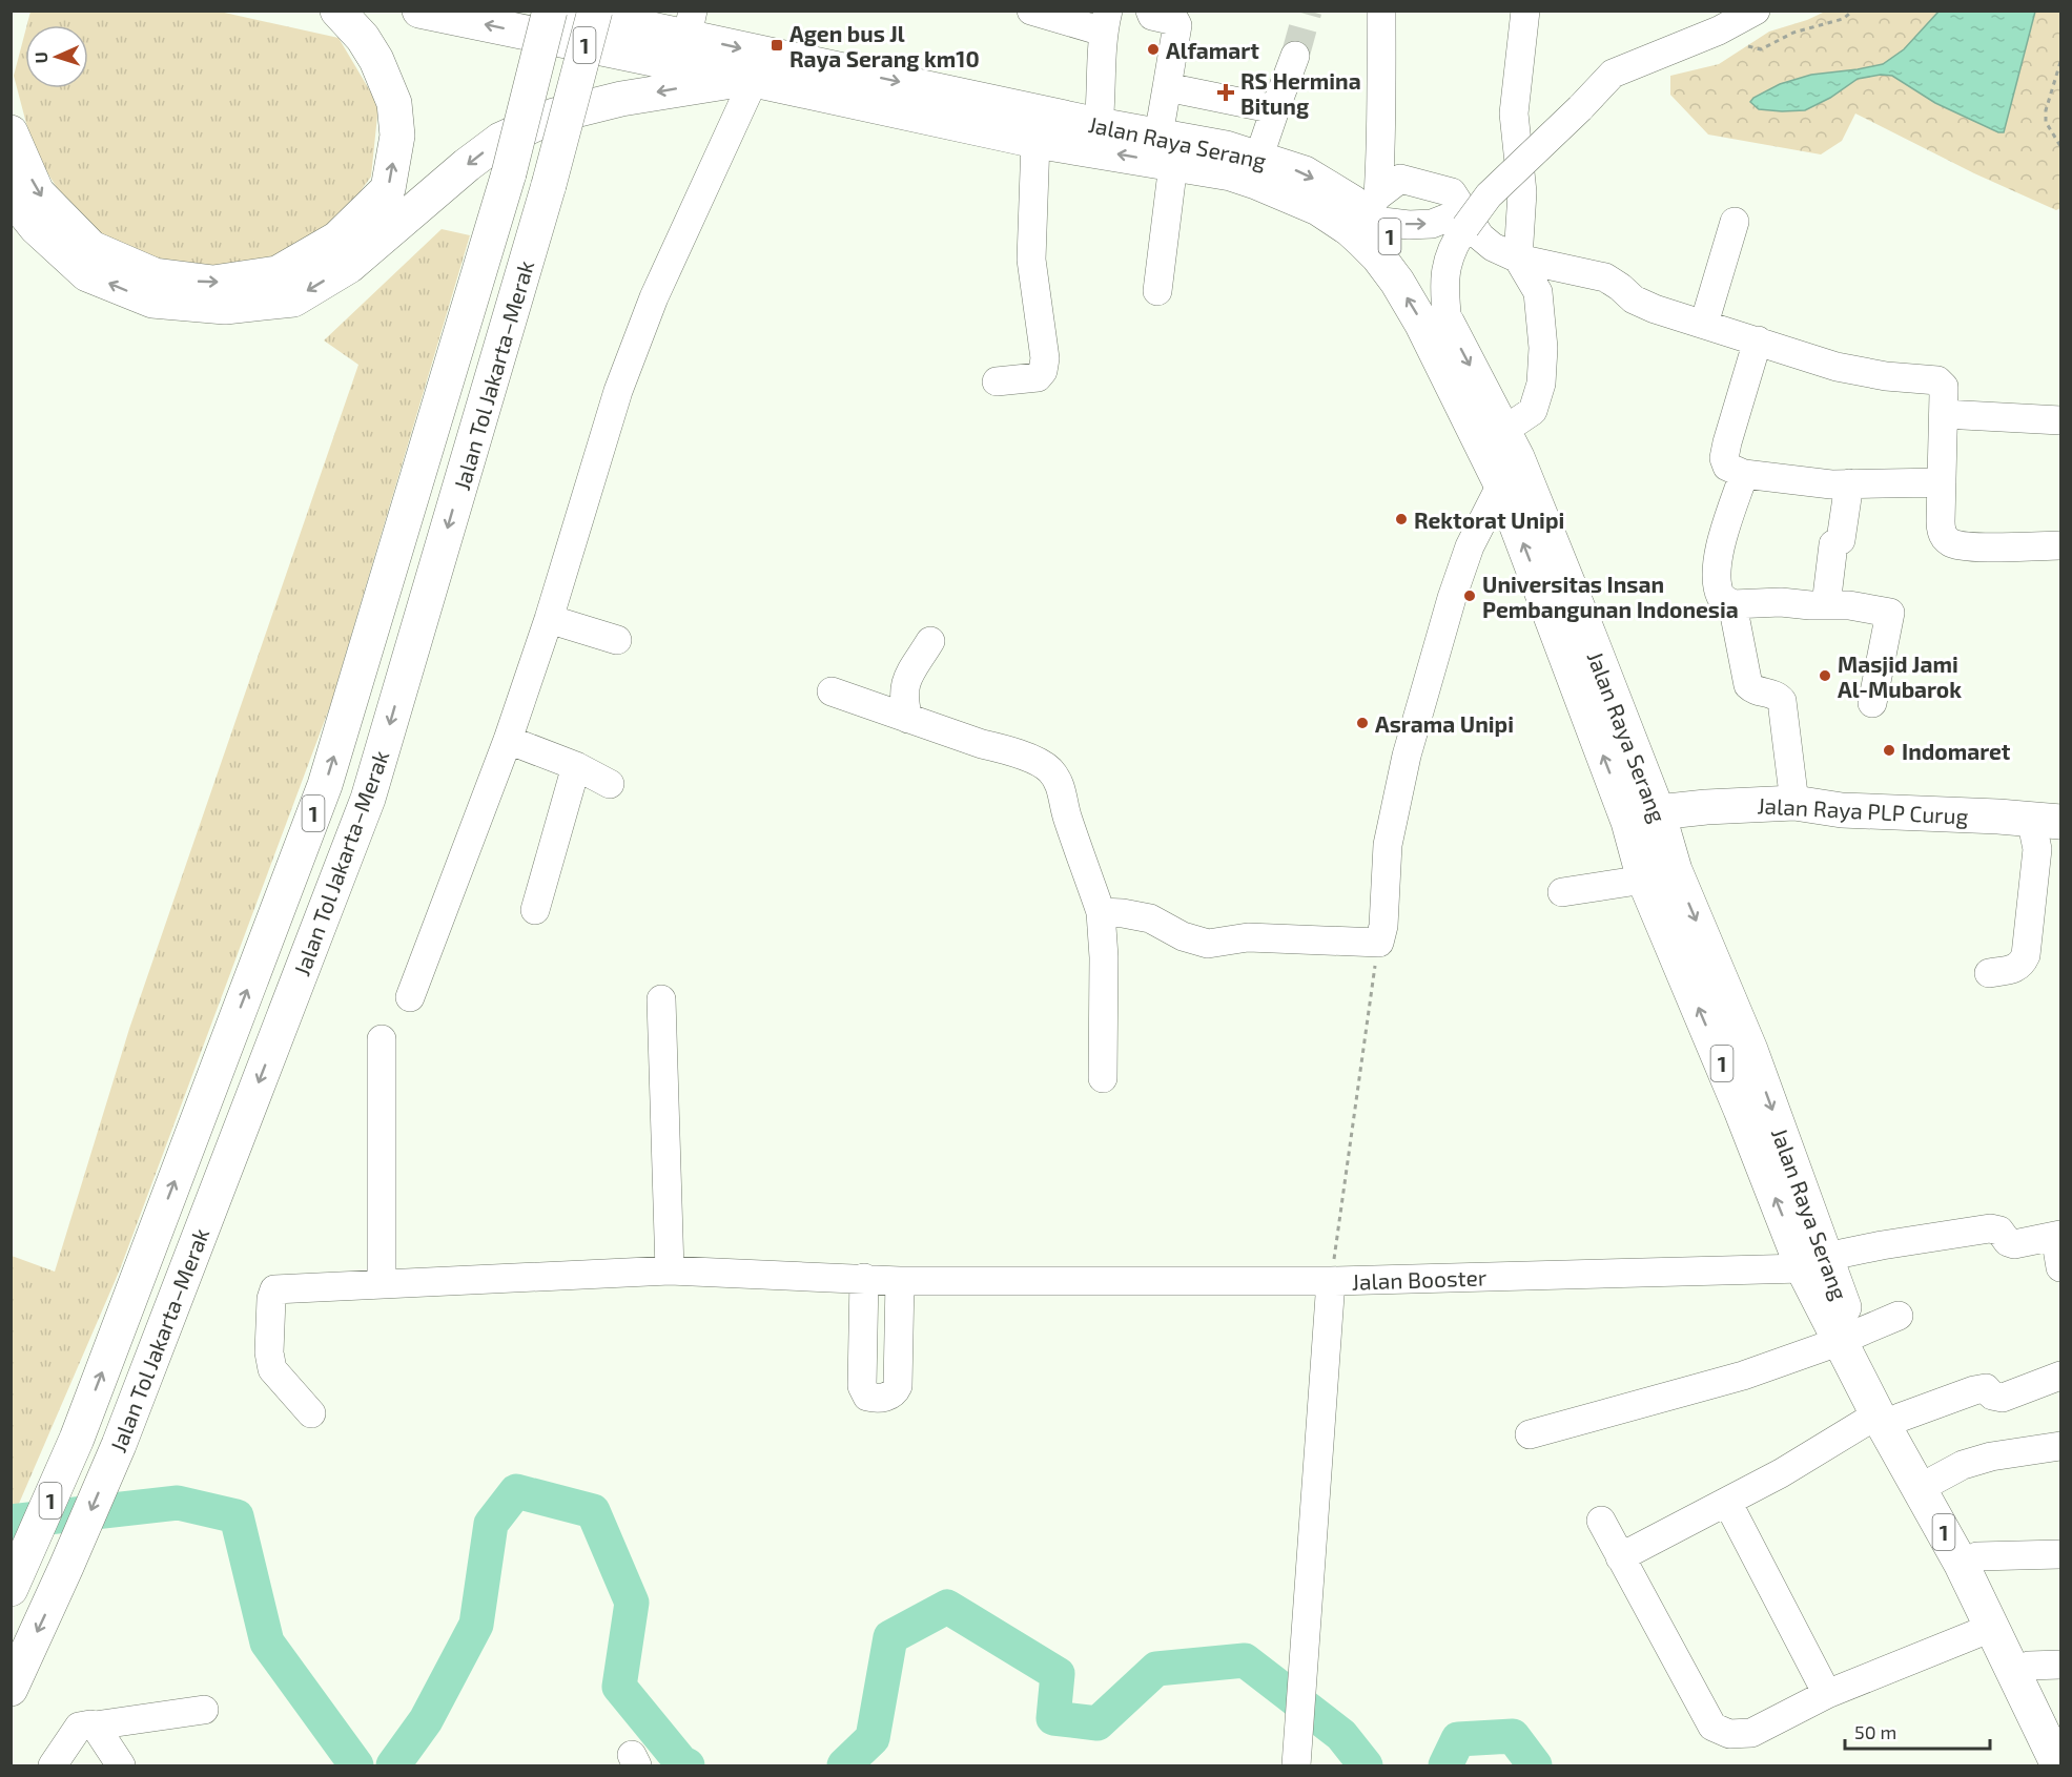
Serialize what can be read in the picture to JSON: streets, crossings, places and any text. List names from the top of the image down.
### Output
{
  "streets": {
    "main road": [
      "1",
      "Jalan Raya Serang",
      "Jalan Tol Jakarta–Merak",
      "Jalan Raya PLP Curug"
    ],
    "street": ["Jalan Booster"]
  },
  "crossings": [
    ["Jalan Raya Serang", "Jalan Raya PLP Curug"],
    ["Jalan Raya Serang", "Jalan Booster"]
  ],
  "places": {
    "transit": ["Agen bus Jl Raya Serang km10"],
    "other": [
      "Alfamart",
      "Rektorat Unipi",
      "Universitas Insan Pembangunan Indonesia",
      "Masjid Jami Al-Mubarok",
      "Asrama Unipi",
      "Indomaret"
    ],
    "health": ["RS Hermina Bitung"]
  },
  "scale_bar": "50 m",
  "north": "left"
}
